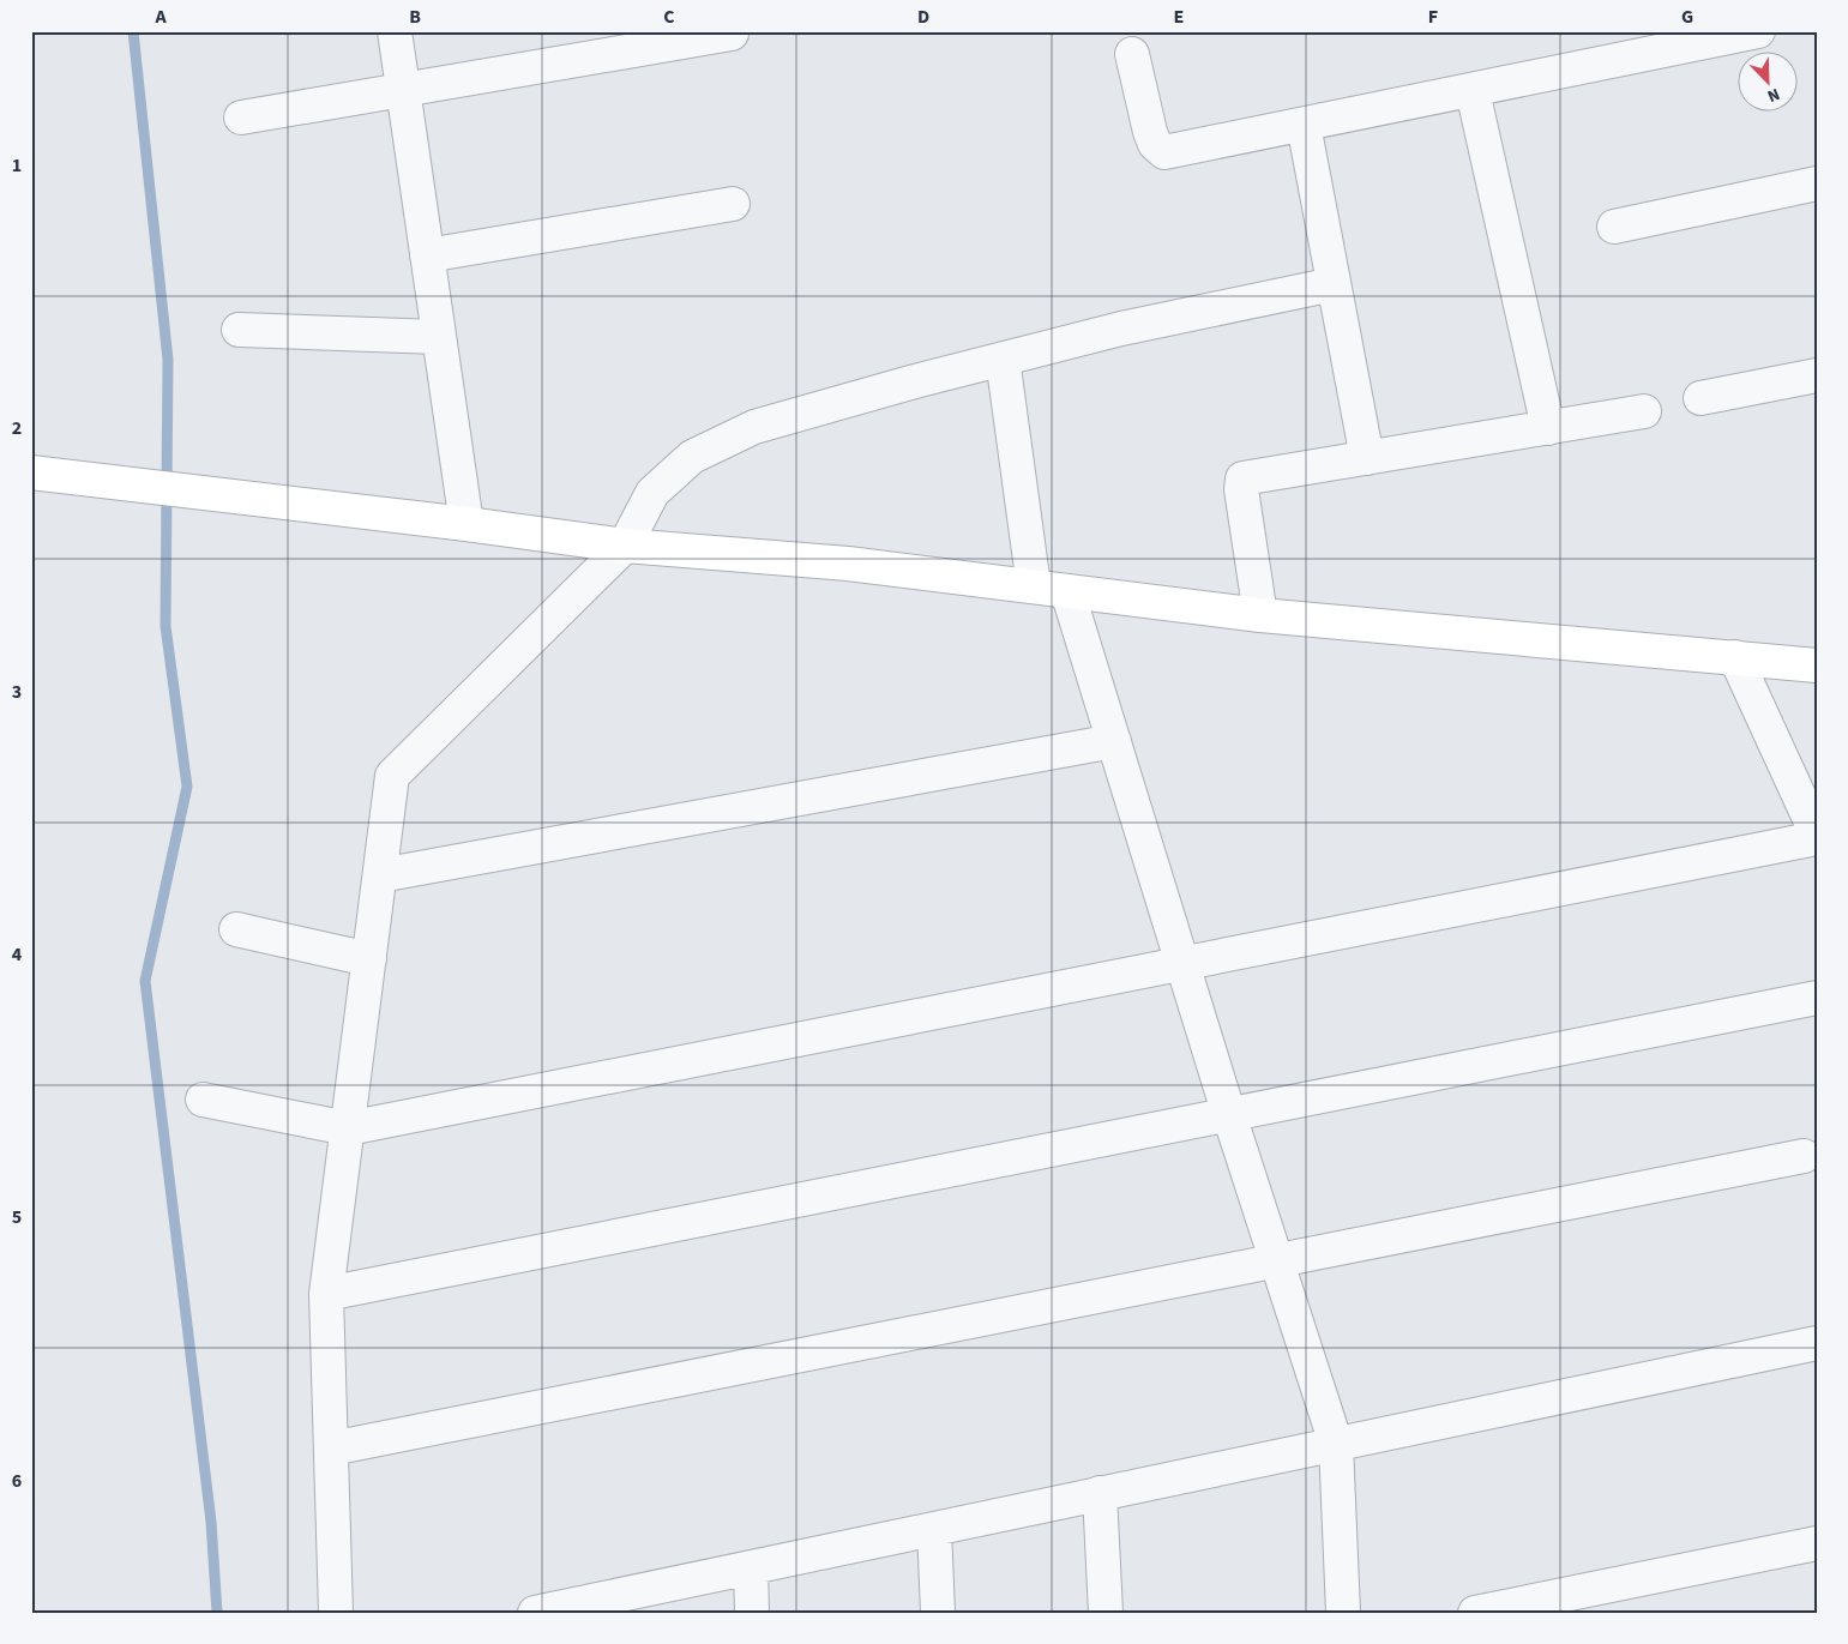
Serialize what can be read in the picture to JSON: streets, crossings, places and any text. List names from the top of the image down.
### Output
{
  "north": "bottom right",
  "grid": {
    "columns": [
      "A",
      "B",
      "C",
      "D",
      "E",
      "F",
      "G"
    ],
    "rows": [
      "1",
      "2",
      "3",
      "4",
      "5",
      "6"
    ]
  }
}
